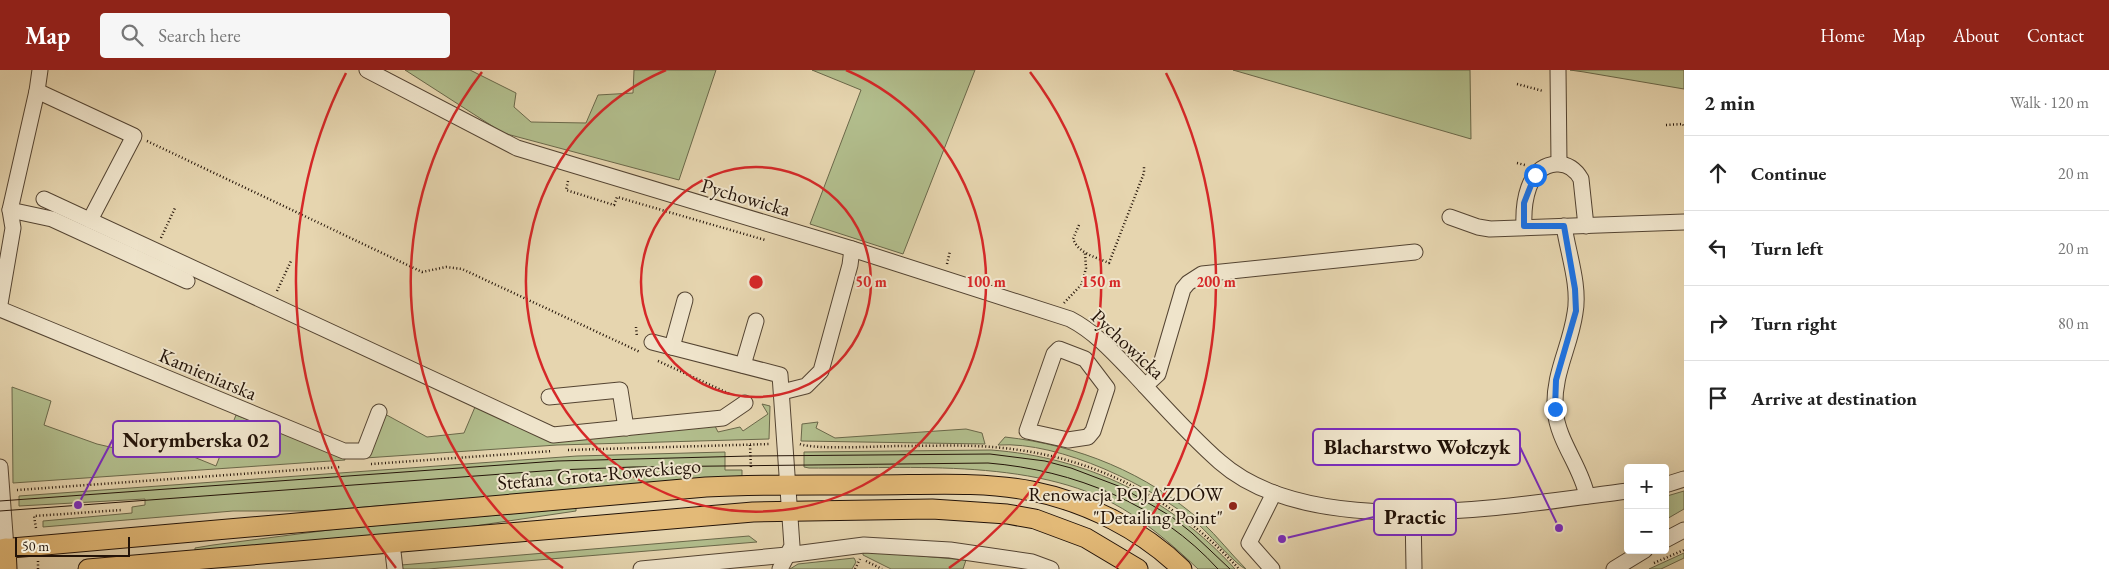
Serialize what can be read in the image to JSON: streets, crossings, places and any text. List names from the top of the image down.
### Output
{
  "streets": {
    "main road": ["Stefana Grota-Roweckiego"],
    "street": ["Pychowicka", "Kamieniarska"]
  },
  "places": [
    "Norymberska 02",
    "Renowacja POJAZDÓW \"Detailing Point\"",
    "Blacharstwo Wołczyk",
    "Practic"
  ],
  "scale_bar": "50 m",
  "page": {
    "header": "Map",
    "search": "Search here",
    "nav": [
      "Home",
      "Map",
      "About",
      "Contact"
    ],
    "heading": ["2 min", "Walk · 120 m"],
    "list": [
      ["Continue", "20 m"],
      ["Turn left", "20 m"],
      ["Turn right", "80 m"],
      "Arrive at destination"
    ],
    "map_buttons": ["+", "−"],
    "scale": "50 m"
  },
  "rings": [
    "50 m",
    "100 m",
    "150 m",
    "200 m"
  ]
}
